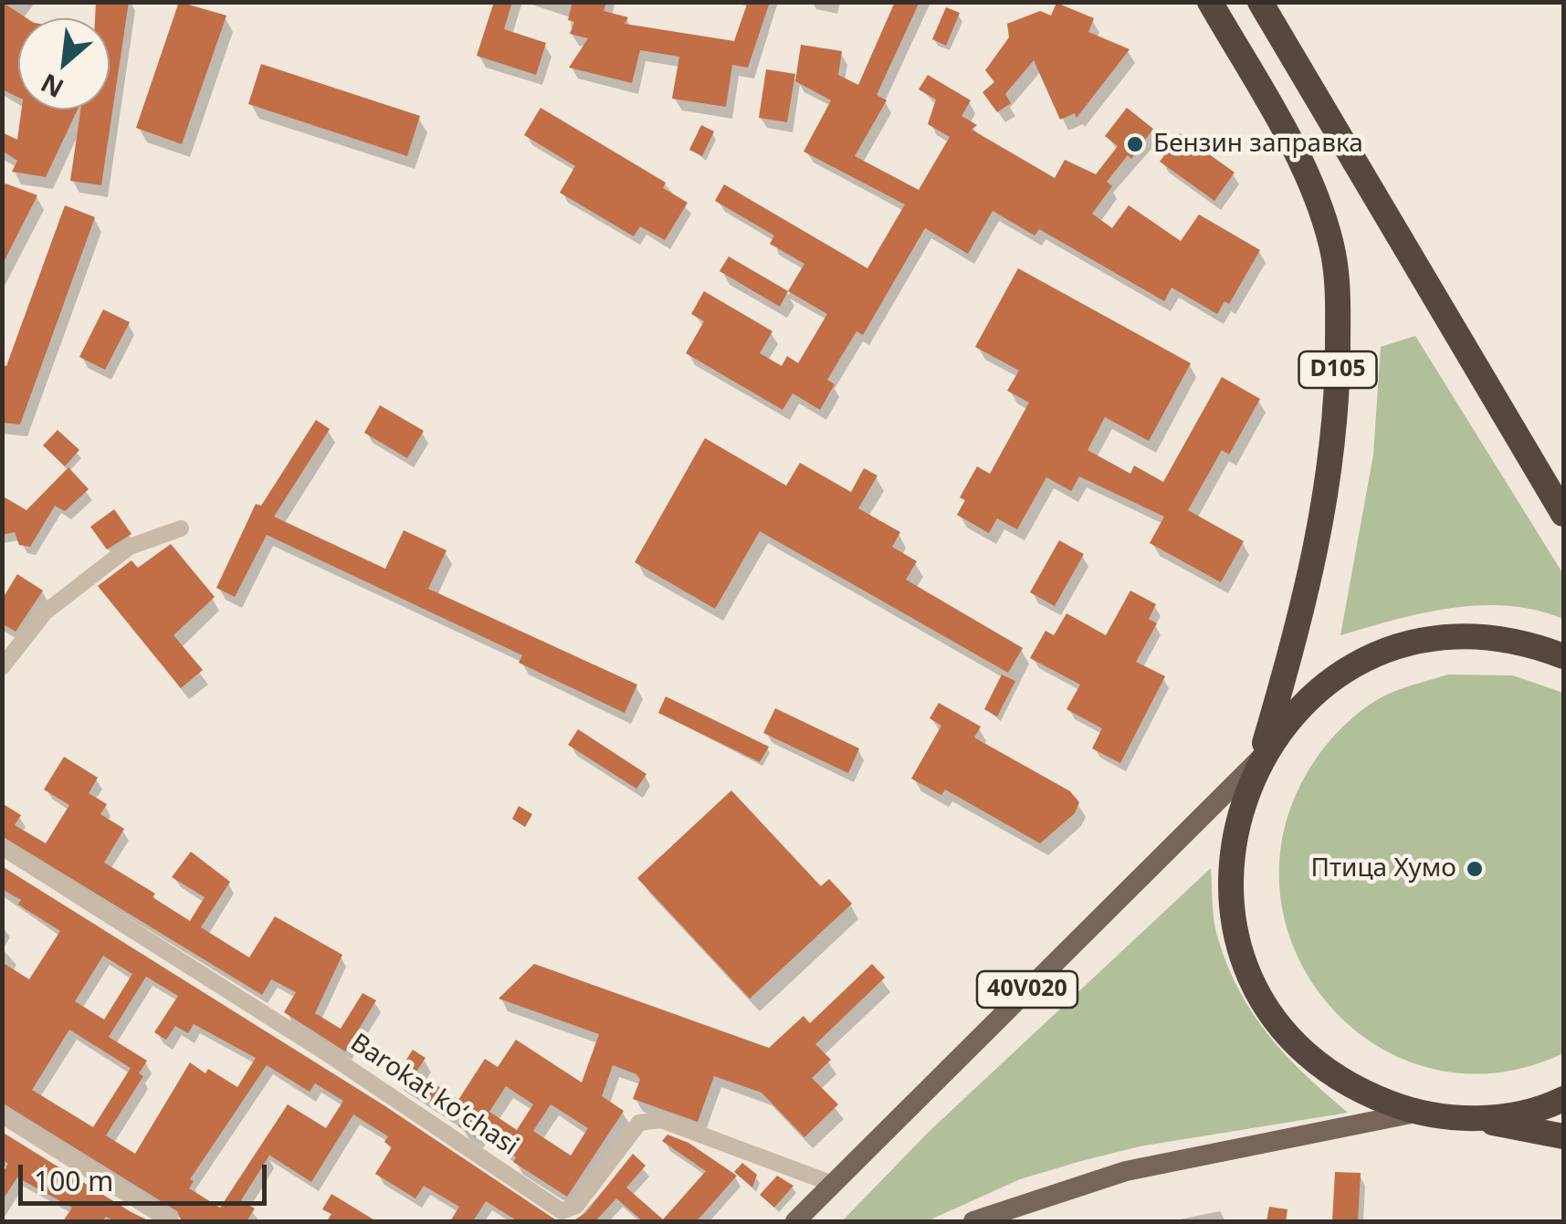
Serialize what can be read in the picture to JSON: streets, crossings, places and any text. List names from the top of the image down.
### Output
{
  "streets": {
    "highway": ["D105"],
    "main road": ["40V020"],
    "street": ["Barokat koʻchasi"]
  },
  "crossings": [
    ["D105", "40V020"],
    ["40V020", "Barokat koʻchasi"]
  ],
  "places": ["Бензин заправка", "Птица Хумо"],
  "scale_bar": "100 m",
  "north": "bottom left"
}
